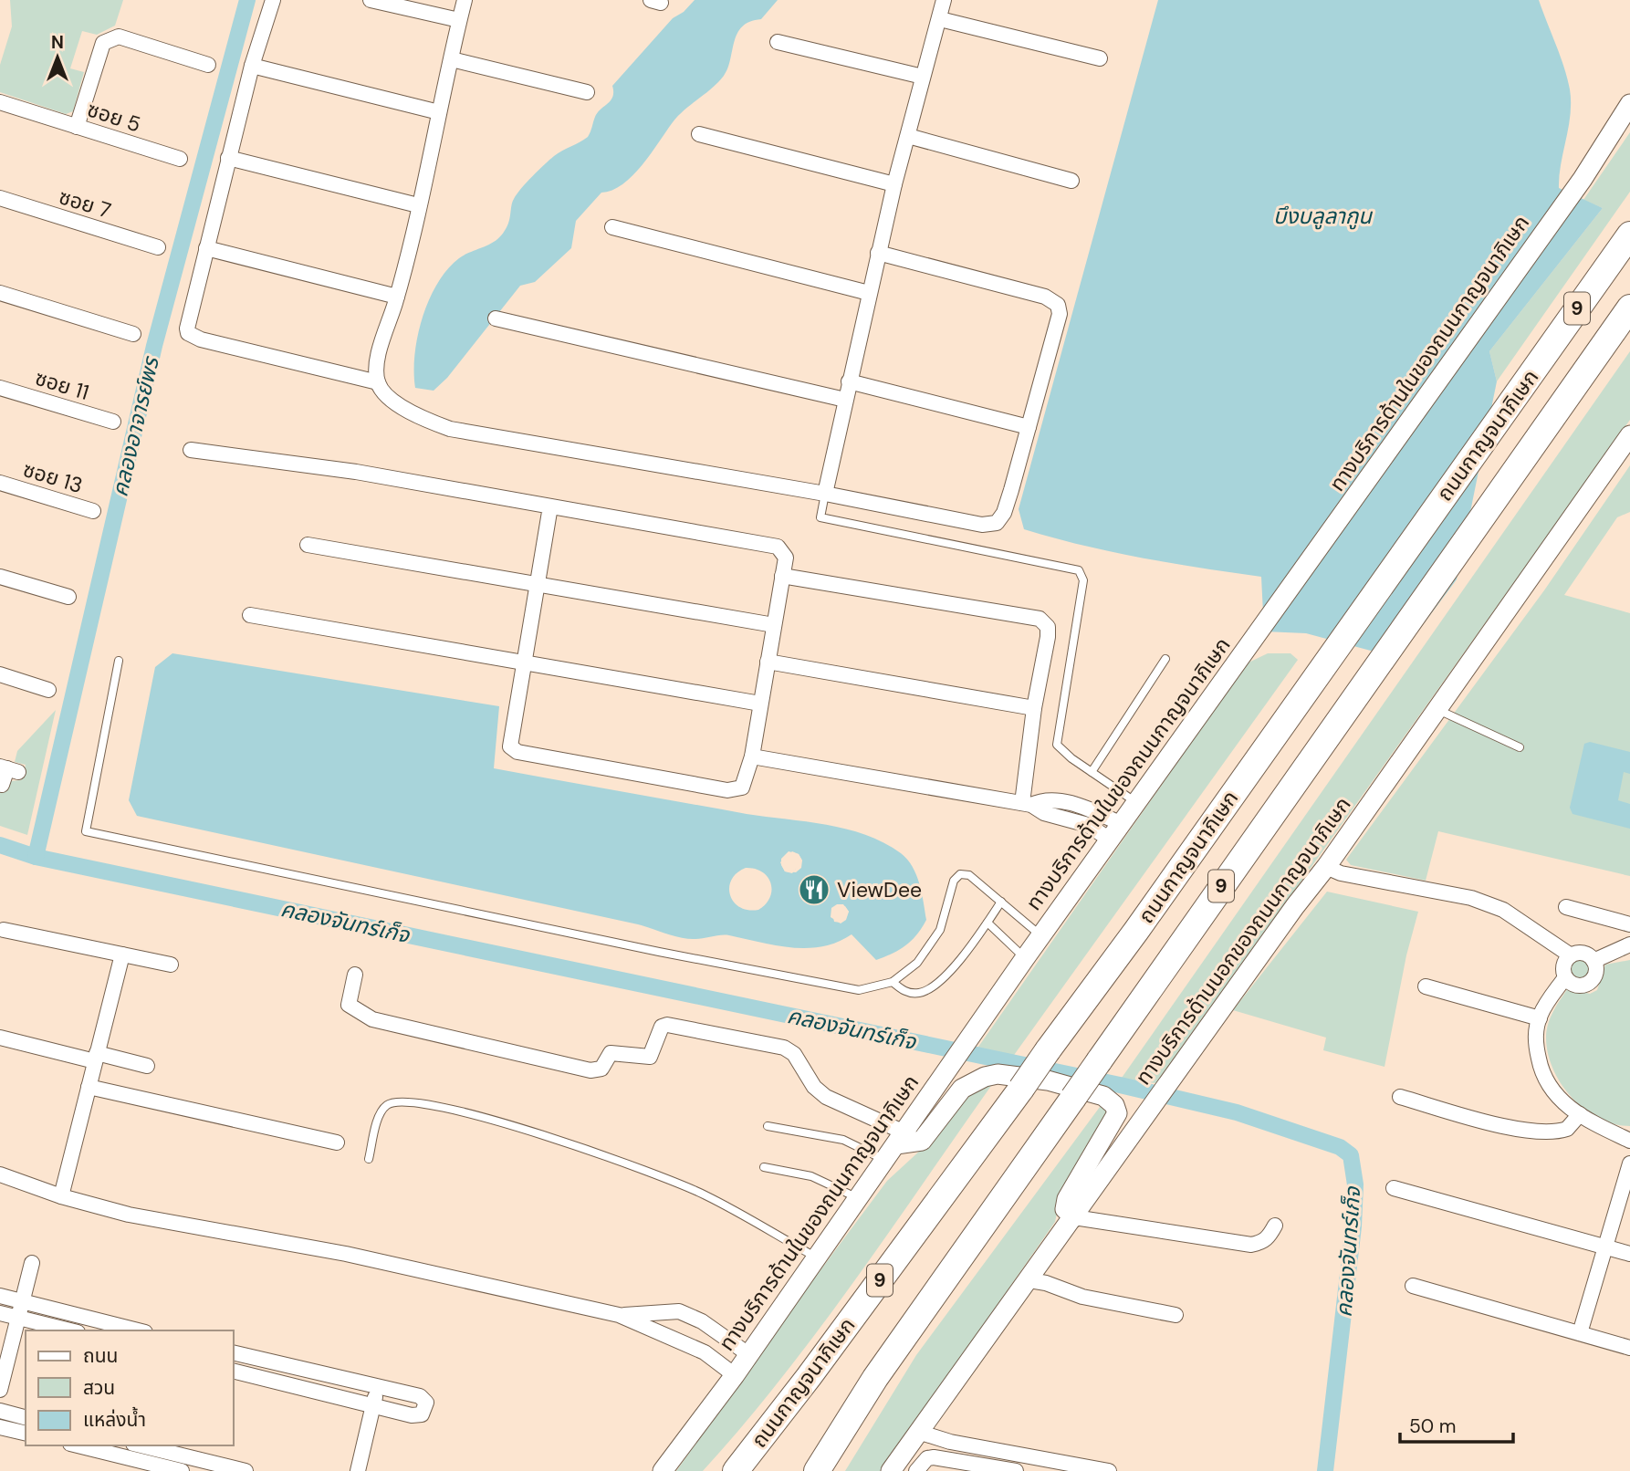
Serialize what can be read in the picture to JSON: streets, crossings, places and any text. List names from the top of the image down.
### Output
{
  "streets": {
    "highway": ["9", "ถนนกาญจนาภิเษก"],
    "main road": ["ทางบริการด้านในของถนนกาญจนาภิเษก", "ทางบริการด้านนอกของถนนกาญจนาภิเษก"],
    "street": [
      "ซอย 5",
      "ซอย 7",
      "ซอย 11",
      "ซอย 13"
    ]
  },
  "water": ["บึงบลูลากูน", "คลองอาจารย์พร", "คลองจันทร์เก็จ"],
  "places": {
    "restaurant": ["ViewDee"]
  },
  "legend": ["ถนน", "สวน", "แหล่งน้ำ"],
  "scale_bar": "50 m",
  "north": "top"
}
